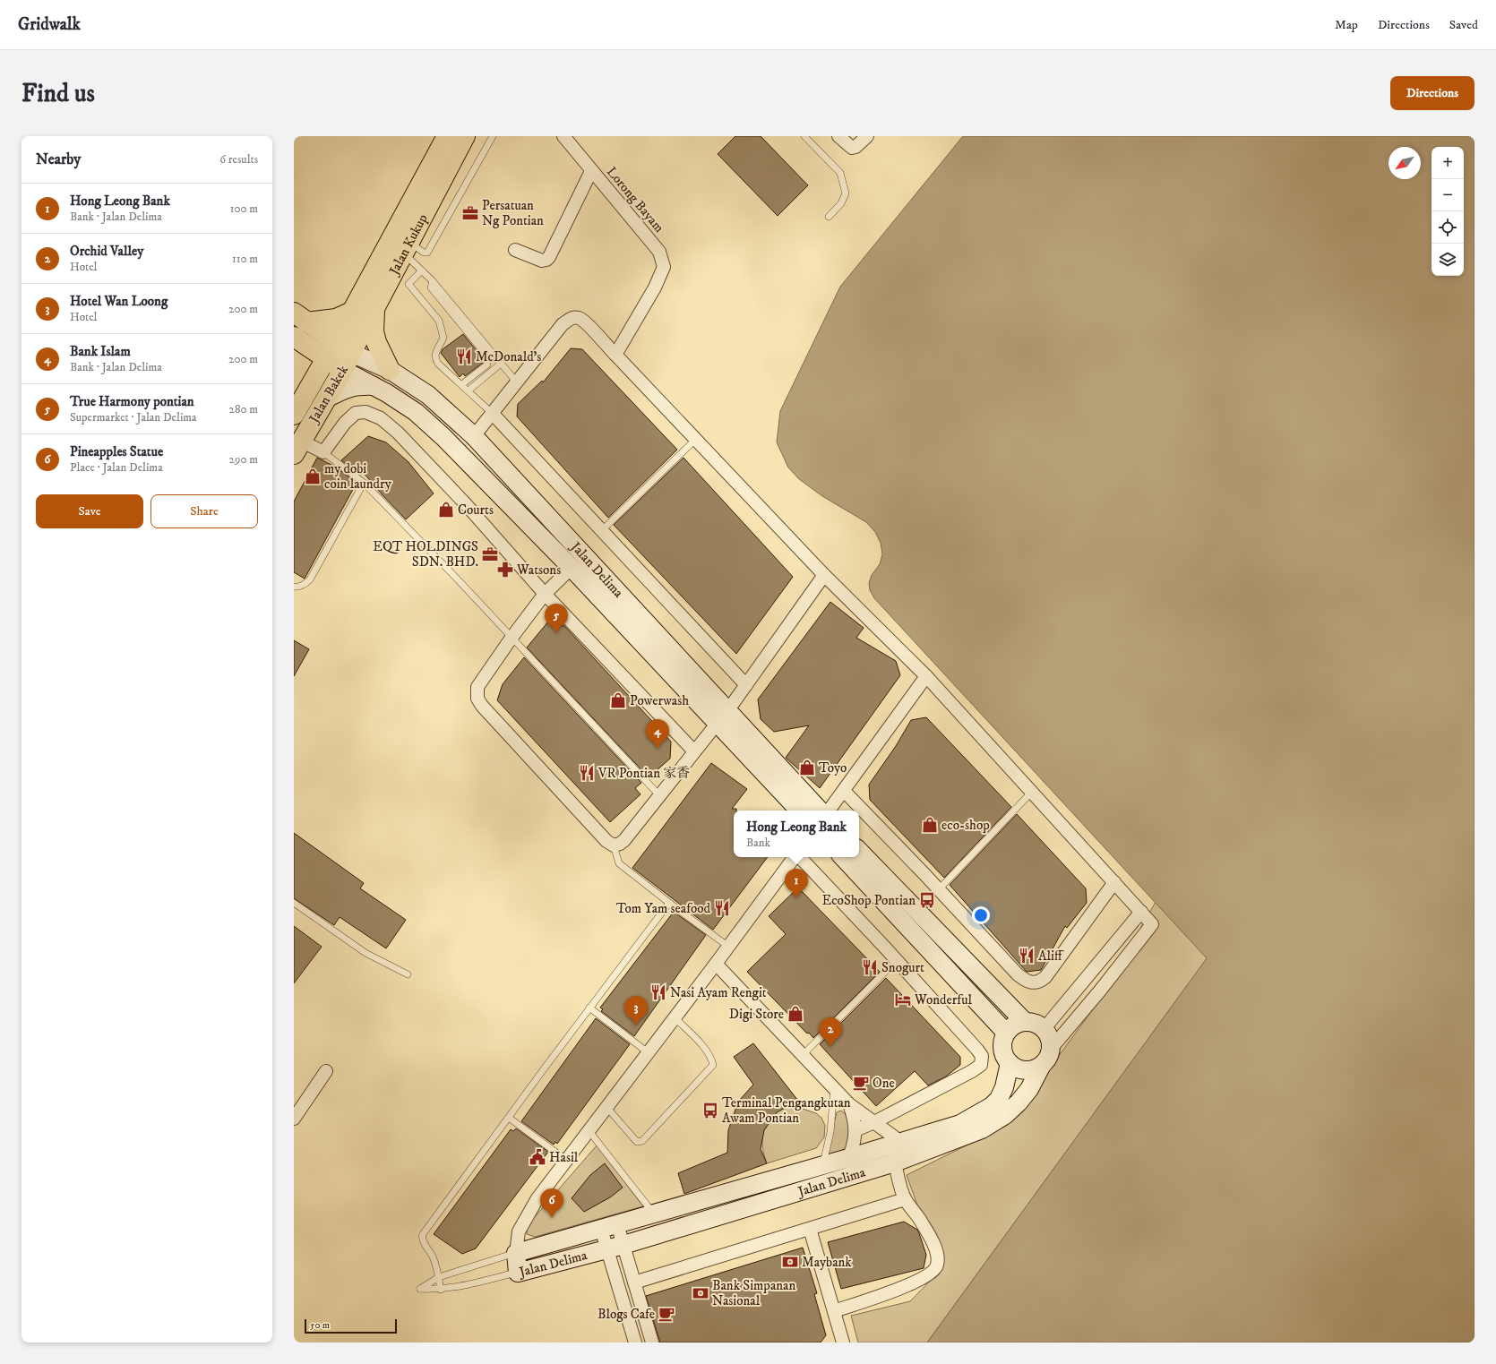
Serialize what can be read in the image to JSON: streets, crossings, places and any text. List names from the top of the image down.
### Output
{
  "streets": {
    "main road": ["Jalan Kukup", "Jalan Bakek"],
    "street": ["Lorong Bayam", "Jalan Delima"]
  },
  "crossings": [
    ["Jalan Kukup", "Jalan Bakek"],
    ["Jalan Kukup", "Jalan Delima"],
    ["Jalan Bakek", "Jalan Delima"]
  ],
  "places": {
    "office": ["Persatuan Ng Pontian", "EQT HOLDINGS SDN. BHD."],
    "restaurant": [
      "McDonald's",
      "VR Pontian 家香",
      "Tom Yam seafood",
      "Aliff",
      "Snogurt",
      "Nasi Ayam Rengit"
    ],
    "shop": [
      "my dobi coin laundry",
      "Courts",
      "Powerwash",
      "Toyo",
      "eco-shop",
      "Digi Store"
    ],
    "pharmacy": ["Watsons"],
    "bus stop": ["EcoShop Pontian", "Terminal Pengangkutan Awam Pontian"],
    "hotel": ["Wonderful"],
    "cafe": ["One", "Blogs Cafe"],
    "public building": ["Hasil"],
    "bank": ["Maybank", "Bank Simpanan Nasional"]
  },
  "scale_bar": "50 m",
  "north": "bottom left",
  "page": {
    "header": "Gridwalk",
    "nav": ["Map", "Directions", "Saved"],
    "buttons": [
      "Directions",
      ["Save", "Share"]
    ],
    "title": "Find us",
    "heading": ["Nearby", "6 results"],
    "map_buttons": ["+", "−"],
    "list": [
      {
        "mark": "1",
        "name": "Hong Leong Bank",
        "note": "Bank · Jalan Delima",
        "value": "100 m"
      },
      {
        "mark": "2",
        "name": "Orchid Valley",
        "note": "Hotel",
        "value": "110 m"
      },
      {
        "mark": "3",
        "name": "Hotel Wan Loong",
        "note": "Hotel",
        "value": "200 m"
      },
      {
        "mark": "4",
        "name": "Bank Islam",
        "note": "Bank · Jalan Delima",
        "value": "200 m"
      },
      {
        "mark": "5",
        "name": "True Harmony pontian",
        "note": "Supermarket · Jalan Delima",
        "value": "280 m"
      },
      {
        "mark": "6",
        "name": "Pineapples Statue",
        "note": "Place · Jalan Delima",
        "value": "290 m"
      }
    ],
    "pins": [
      "5",
      "4",
      "1",
      "3",
      "2",
      "6"
    ],
    "popup": ["Hong Leong Bank", "Bank"],
    "scale": "50 m"
  }
}
